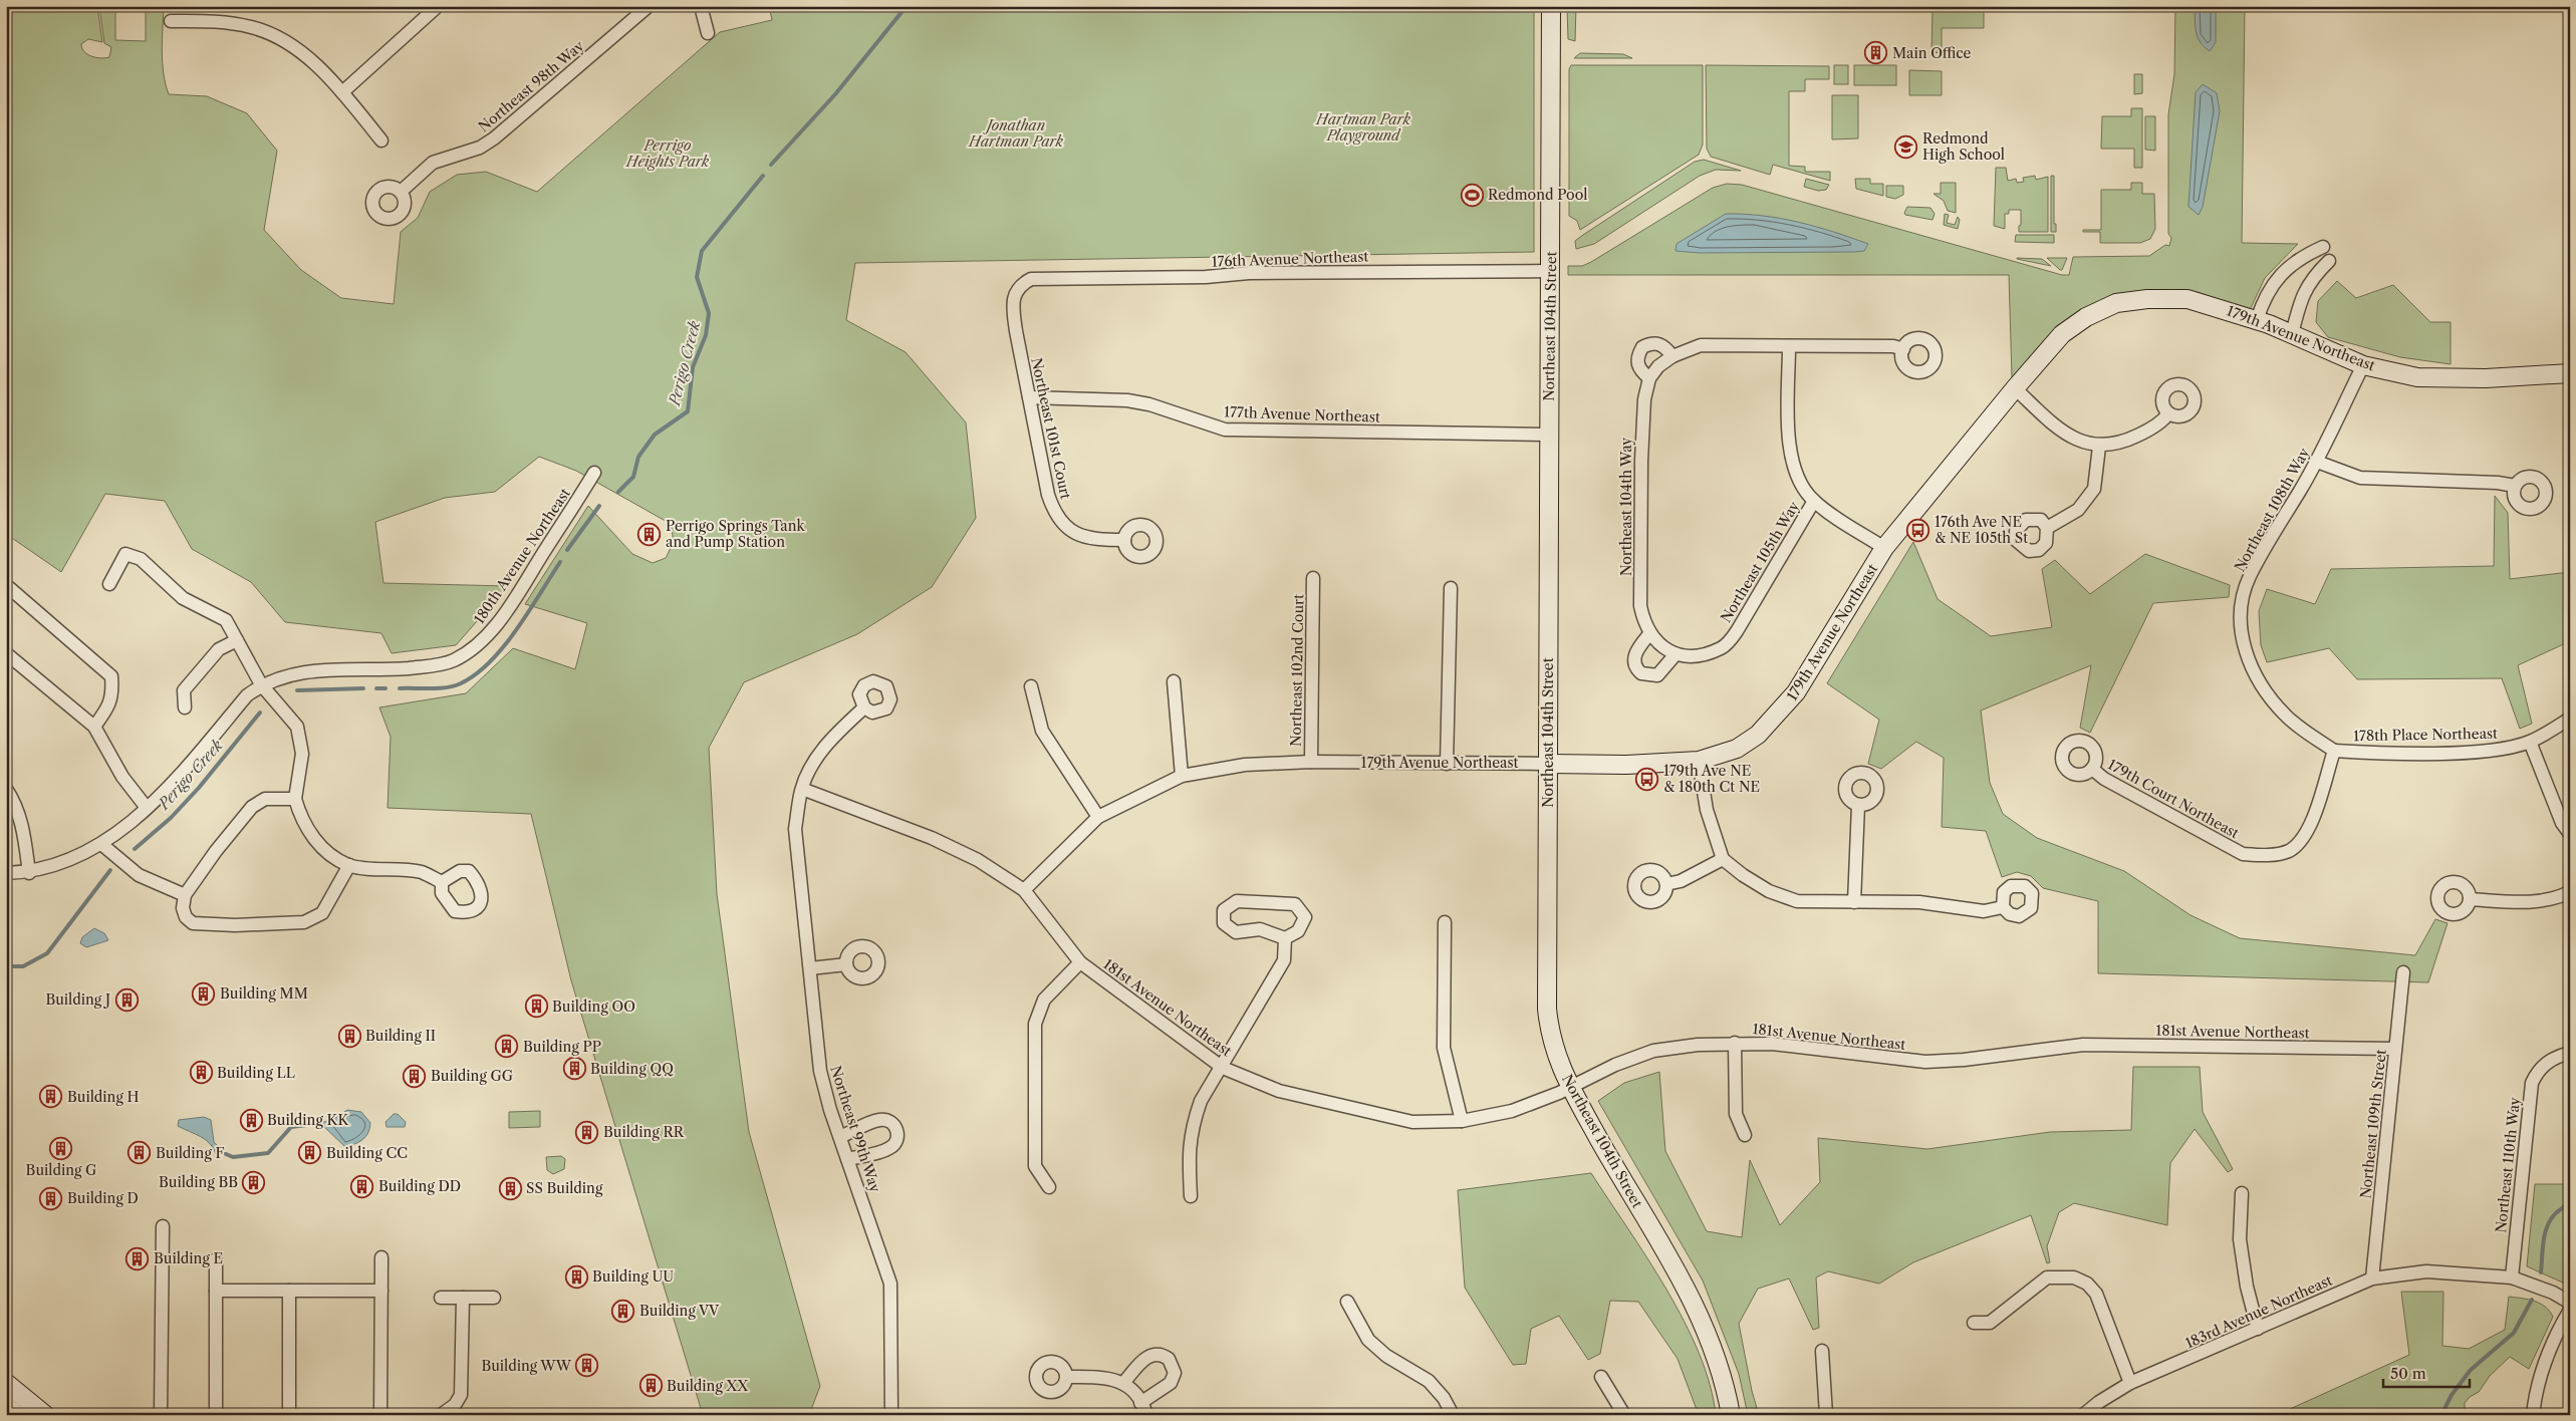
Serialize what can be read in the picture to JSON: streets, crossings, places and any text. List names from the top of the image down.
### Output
{
  "streets": {
    "street": [
      "Northeast 98th Way",
      "176th Avenue Northeast",
      "Northeast 104th Street",
      "179th Avenue Northeast",
      "177th Avenue Northeast",
      "Northeast 101st Court",
      "Northeast 104th Way",
      "Northeast 108th Way",
      "180th Avenue Northeast",
      "Northeast 105th Way",
      "Northeast 102nd Court",
      "178th Place Northeast",
      "179th Court Northeast",
      "181st Avenue Northeast",
      "Northeast 109th Street",
      "Northeast 99th Way",
      "Northeast 110th Way",
      "183rd Avenue Northeast"
    ]
  },
  "crossings": [
    ["176th Avenue Northeast", "Northeast 104th Street"],
    ["176th Avenue Northeast", "Northeast 101st Court"],
    ["Northeast 104th Street", "179th Avenue Northeast"],
    ["Northeast 104th Street", "177th Avenue Northeast"],
    ["Northeast 104th Street", "181st Avenue Northeast"],
    ["179th Avenue Northeast", "Northeast 108th Way"],
    ["179th Avenue Northeast", "Northeast 102nd Court"],
    ["179th Avenue Northeast", "181st Avenue Northeast"],
    ["177th Avenue Northeast", "Northeast 101st Court"],
    ["Northeast 104th Way", "Northeast 105th Way"],
    ["Northeast 108th Way", "178th Place Northeast"],
    ["Northeast 108th Way", "179th Court Northeast"],
    ["178th Place Northeast", "179th Court Northeast"],
    ["181st Avenue Northeast", "Northeast 109th Street"],
    ["181st Avenue Northeast", "Northeast 99th Way"],
    ["Northeast 109th Street", "183rd Avenue Northeast"],
    ["Northeast 110th Way", "183rd Avenue Northeast"]
  ],
  "water": ["Perigo Creek"],
  "parks": ["Hartman Park Playground", "Jonathan Hartman Park", "Perrigo Heights Park"],
  "places": {
    "building": [
      "Main Office",
      "Perrigo Springs Tank and Pump Station",
      "Building MM",
      "Building J",
      "Building OO",
      "Building II",
      "Building PP",
      "Building QQ",
      "Building LL",
      "Building GG",
      "Building H",
      "Building KK",
      "Building RR",
      "Building G",
      "Building F",
      "Building CC",
      "Building BB",
      "Building DD",
      "SS Building",
      "Building D",
      "Building E",
      "Building UU",
      "Building VV",
      "Building WW",
      "Building XX"
    ],
    "school or university": ["Redmond High School"],
    "sports": ["Redmond Pool"],
    "bus stop": ["176th Ave NE & NE 105th St", "179th Ave NE & 180th Ct NE"]
  },
  "scale_bar": "50 m"
}
